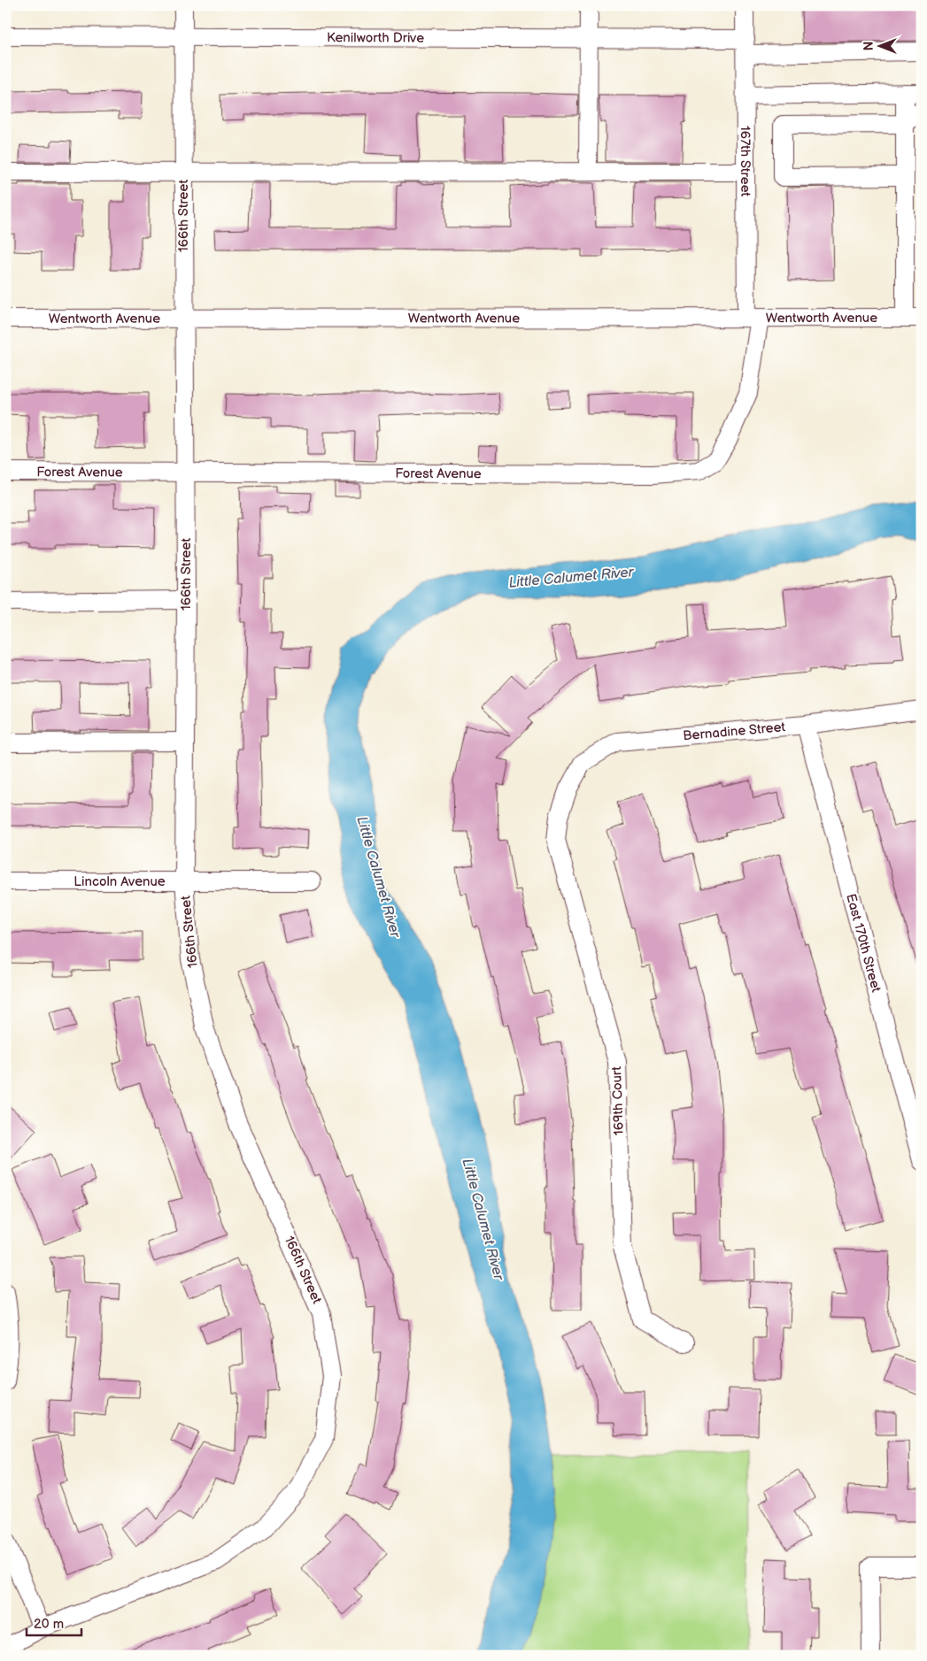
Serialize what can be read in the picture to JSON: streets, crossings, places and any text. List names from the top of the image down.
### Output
{
  "streets": {
    "street": [
      "Kenilworth Drive",
      "167th Street",
      "166th Street",
      "Wentworth Avenue",
      "Forest Avenue",
      "Bernadine Street",
      "Lincoln Avenue",
      "East 170th Street",
      "169th Court"
    ]
  },
  "crossings": [
    ["Kenilworth Drive", "167th Street"],
    ["Kenilworth Drive", "166th Street"],
    ["167th Street", "Wentworth Avenue"],
    ["167th Street", "Forest Avenue"],
    ["166th Street", "Wentworth Avenue"],
    ["166th Street", "Forest Avenue"],
    ["166th Street", "Lincoln Avenue"],
    ["Wentworth Avenue", "Forest Avenue"],
    ["Bernadine Street", "East 170th Street"],
    ["Bernadine Street", "169th Court"]
  ],
  "water": ["Little Calumet River"],
  "scale_bar": "20 m",
  "north": "left"
}
